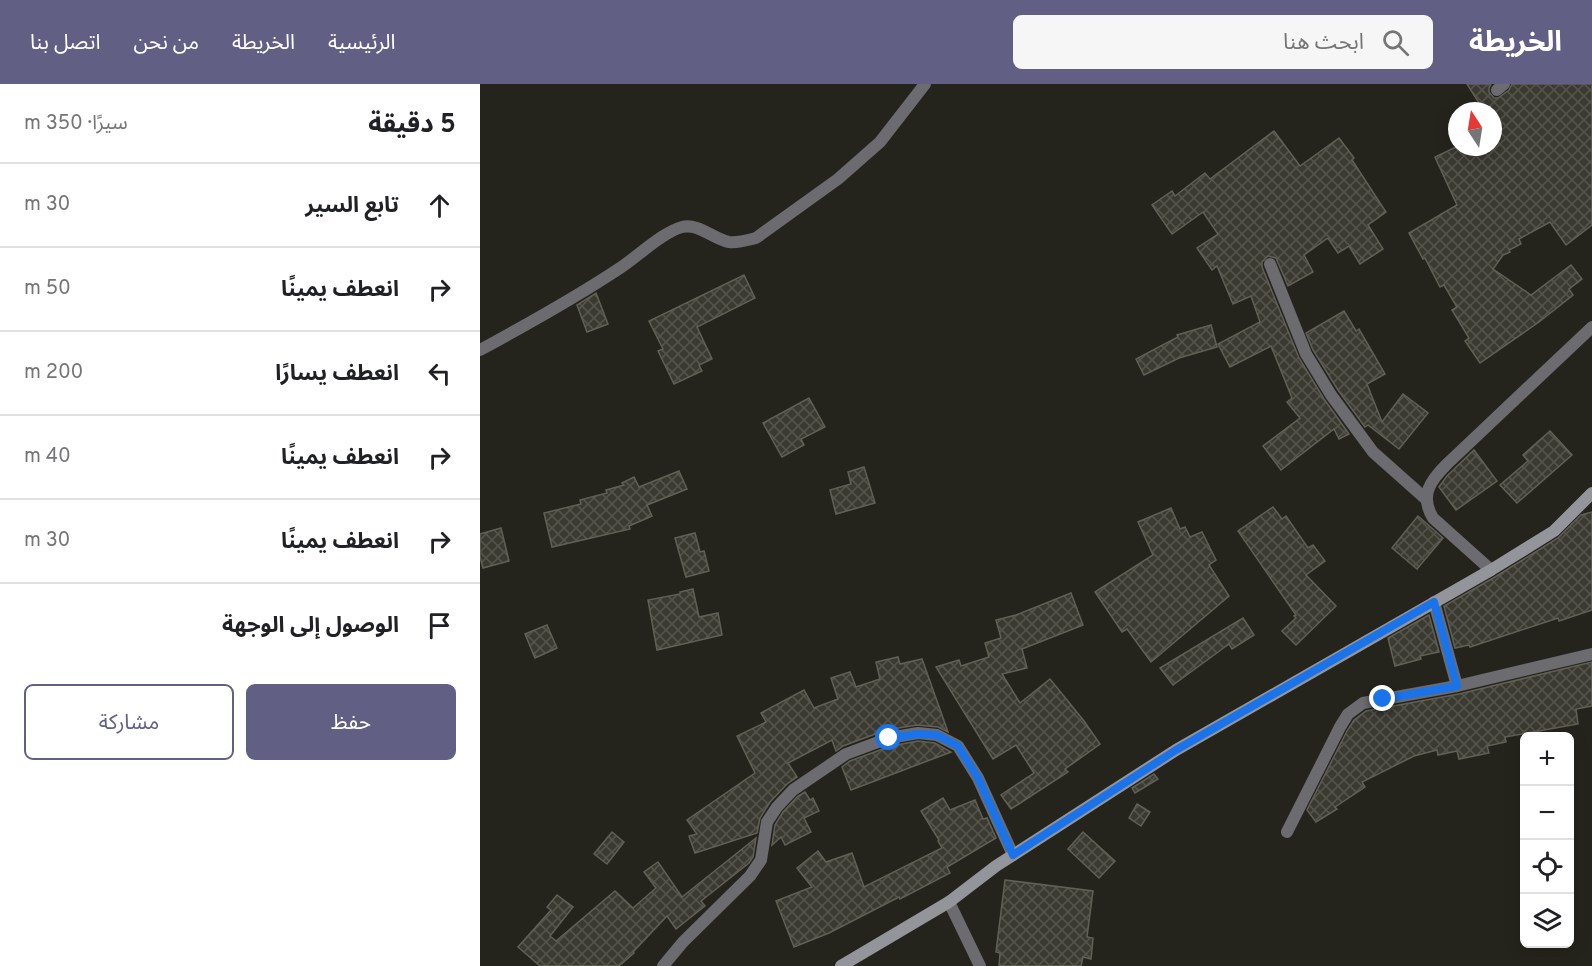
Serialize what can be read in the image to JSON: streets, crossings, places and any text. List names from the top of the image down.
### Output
{
  "north": "top",
  "page": {
    "header": "الخريطة",
    "search": "ابحث هنا",
    "nav": [
      "الرئيسية",
      "الخريطة",
      "من نحن",
      "اتصل بنا"
    ],
    "heading": ["5 دقيقة", "سيرًا · 350 m"],
    "list": [
      ["تابع السير", "30 m"],
      ["انعطف يمينًا", "50 m"],
      ["انعطف يسارًا", "200 m"],
      ["انعطف يمينًا", "40 m"],
      ["انعطف يمينًا", "30 m"],
      "الوصول إلى الوجهة"
    ],
    "buttons": ["حفظ", "مشاركة"],
    "map_buttons": ["+", "−"]
  }
}
